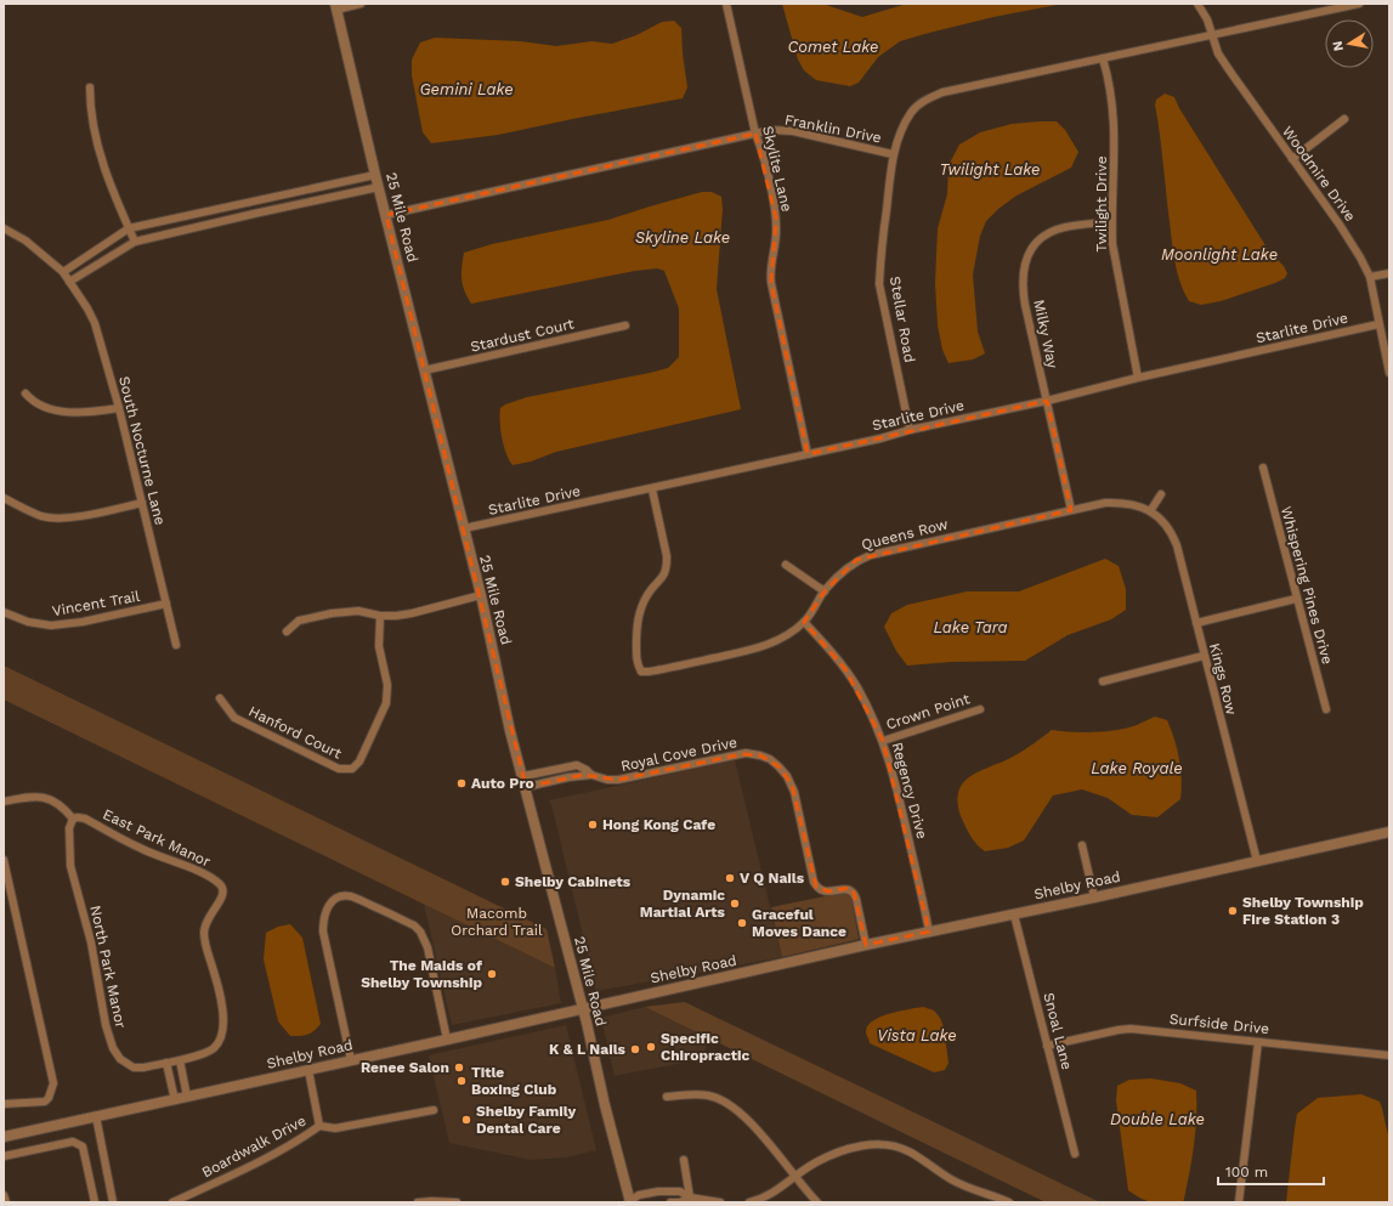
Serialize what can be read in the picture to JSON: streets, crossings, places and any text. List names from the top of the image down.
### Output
{
  "streets": {
    "street": [
      "Franklin Drive",
      "Skylite Lane",
      "Woodmire Drive",
      "Twilight Drive",
      "25 Mile Road",
      "Stellar Road",
      "Starlite Drive",
      "Milky Way",
      "Stardust Court",
      "South Nocturne Lane",
      "Queens Row",
      "Whispering Pines Drive",
      "Vincent Trail",
      "Kings Row",
      "Crown Point",
      "Hanford Court",
      "Royal Cove Drive",
      "Regency Drive",
      "East Park Manor",
      "Shelby Road",
      "North Park Manor",
      "Surfside Drive",
      "Snoal Lane",
      "Boardwalk Drive"
    ]
  },
  "crossings": [
    ["Franklin Drive", "Skylite Lane"],
    ["Franklin Drive", "Woodmire Drive"],
    ["Franklin Drive", "Twilight Drive"],
    ["Franklin Drive", "25 Mile Road"],
    ["Franklin Drive", "Stellar Road"],
    ["Skylite Lane", "Starlite Drive"],
    ["Woodmire Drive", "Starlite Drive"],
    ["Twilight Drive", "Starlite Drive"],
    ["Twilight Drive", "Milky Way"],
    ["25 Mile Road", "Starlite Drive"],
    ["25 Mile Road", "Stardust Court"],
    ["25 Mile Road", "Royal Cove Drive"],
    ["25 Mile Road", "Shelby Road"],
    ["Stellar Road", "Starlite Drive"],
    ["Starlite Drive", "Milky Way"],
    ["Starlite Drive", "Queens Row"],
    ["Milky Way", "Queens Row"],
    ["South Nocturne Lane", "Vincent Trail"],
    ["Queens Row", "Kings Row"],
    ["Queens Row", "Regency Drive"],
    ["Kings Row", "Shelby Road"],
    ["Crown Point", "Regency Drive"],
    ["Royal Cove Drive", "Shelby Road"],
    ["Regency Drive", "Shelby Road"],
    ["East Park Manor", "North Park Manor"],
    ["Shelby Road", "Snoal Lane"],
    ["Surfside Drive", "Snoal Lane"]
  ],
  "water": [
    "Comet Lake",
    "Gemini Lake",
    "Twilight Lake",
    "Skyline Lake",
    "Moonlight Lake",
    "Lake Tara",
    "Lake Royale",
    "Vista Lake",
    "Double Lake"
  ],
  "parks": ["Macomb Orchard Trail"],
  "places": [
    "Auto Pro",
    "Hong Kong Cafe",
    "V Q Nails",
    "Shelby Cabinets",
    "Dynamic Martial Arts",
    "Shelby Township Fire Station 3",
    "Graceful Moves Dance",
    "The Maids of Shelby Township",
    "Specific Chiropractic",
    "K & L Nails",
    "Renee Salon",
    "Title Boxing Club",
    "Shelby Family Dental Care"
  ],
  "scale_bar": "100 m",
  "north": "left"
}
